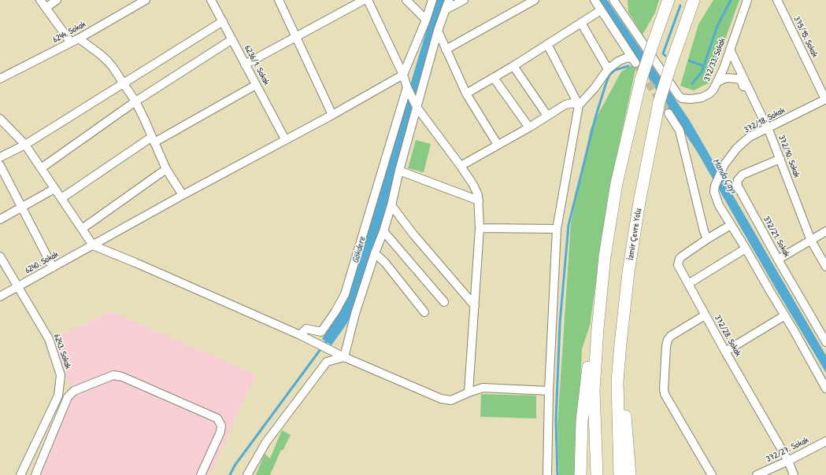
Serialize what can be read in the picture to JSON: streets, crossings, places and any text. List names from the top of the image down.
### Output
{
  "streets": {
    "highway": ["İzmir Çevre Yolu"],
    "street": [
      "6244. Sokak",
      "375/15. Sokak",
      "372/33. Sokak",
      "6236/1. Sokak",
      "372/18. Sokak",
      "372/10. Sokak",
      "372/21. Sokak",
      "6240. Sokak",
      "372/28. Sokak",
      "6243. Sokak",
      "372/27. Sokak"
    ]
  },
  "crossings": [
    ["375/15. Sokak", "372/18. Sokak"],
    ["372/33. Sokak", "372/10. Sokak"],
    ["6236/1. Sokak", "6240. Sokak"],
    ["372/18. Sokak", "372/10. Sokak"],
    ["372/18. Sokak", "372/28. Sokak"],
    ["372/10. Sokak", "372/21. Sokak"],
    ["6240. Sokak", "6243. Sokak"],
    ["372/28. Sokak", "372/27. Sokak"]
  ],
  "water": ["Manda Çayı", "Gökdere"]
}
